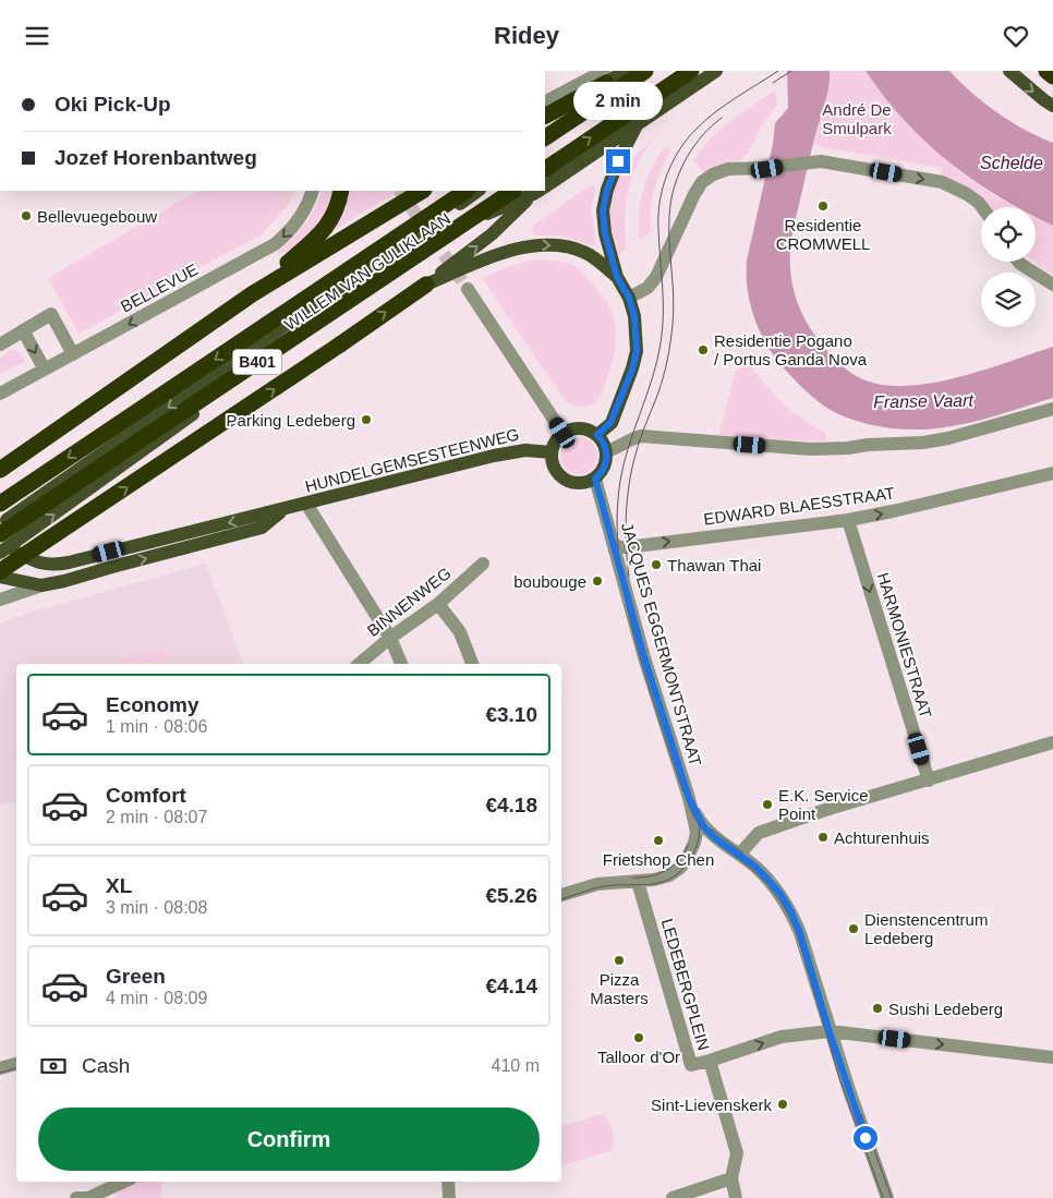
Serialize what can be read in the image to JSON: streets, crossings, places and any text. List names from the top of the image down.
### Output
{
  "streets": {
    "highway": ["B401"],
    "main road": ["WILLEM VAN GULIKLAAN", "HUNDELGEMSESTEENWEG"],
    "street": [
      "BELLEVUE",
      "EDWARD BLAESSTRAAT",
      "BINNENWEG",
      "JACQUES EGGERMONTSTRAAT",
      "HARMONIESTRAAT",
      "LEDEBERGPLEIN"
    ]
  },
  "crossings": [
    ["WILLEM VAN GULIKLAAN", "B401"],
    ["WILLEM VAN GULIKLAAN", "HUNDELGEMSESTEENWEG"],
    ["B401", "HUNDELGEMSESTEENWEG"],
    ["HUNDELGEMSESTEENWEG", "JACQUES EGGERMONTSTRAAT"],
    ["EDWARD BLAESSTRAAT", "JACQUES EGGERMONTSTRAAT"],
    ["EDWARD BLAESSTRAAT", "HARMONIESTRAAT"],
    ["JACQUES EGGERMONTSTRAAT", "LEDEBERGPLEIN"]
  ],
  "one_way": ["BELLEVUE", "HARMONIESTRAAT", "LEDEBERGPLEIN"],
  "water": ["Schelde", "Franse Vaart"],
  "parks": ["André De Smulpark"],
  "places": [
    "Residentie CROMWELL",
    "Bellevuegebouw",
    "Residentie Pogano / Portus Ganda Nova",
    "Parking Ledeberg",
    "Thawan Thai",
    "boubouge",
    "E.K. Service Point",
    "Achturenhuis",
    "Frietshop Chen",
    "Dienstencentrum Ledeberg",
    "Pizza Masters",
    "Sushi Ledeberg",
    "Talloor d'Or",
    "Sint-Lievenskerk"
  ],
  "page": {
    "header": "Ridey",
    "banner": ["Oki Pick-Up", "Jozef Horenbantweg"],
    "bubble": "2 min",
    "list": [
      {
        "name": "Economy",
        "note": "1 min · 08:06",
        "value": "€3.10"
      },
      {
        "name": "Comfort",
        "note": "2 min · 08:07",
        "value": "€4.18"
      },
      {
        "name": "XL",
        "note": "3 min · 08:08",
        "value": "€5.26"
      },
      {
        "name": "Green",
        "note": "4 min · 08:09",
        "value": "€4.14"
      }
    ],
    "pay": ["Cash", "410 m"],
    "buttons": "Confirm"
  }
}
